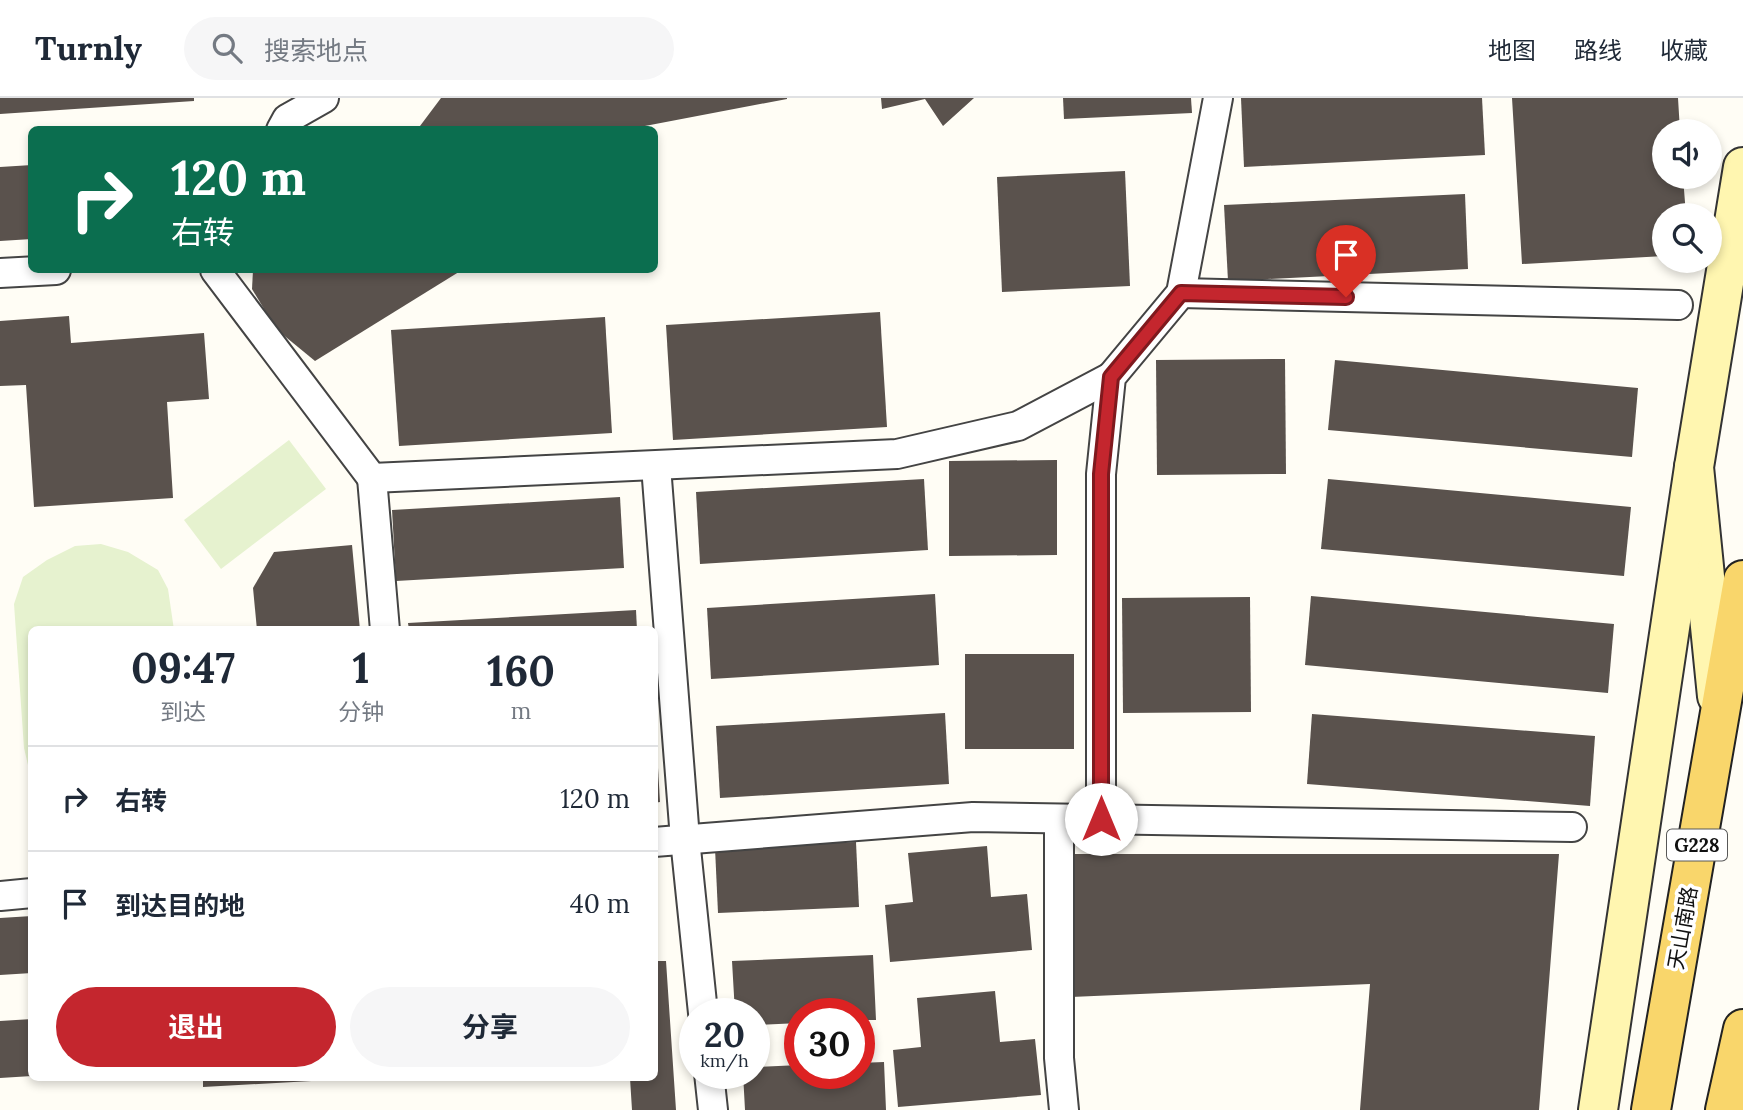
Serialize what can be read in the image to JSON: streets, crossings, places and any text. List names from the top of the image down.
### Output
{
  "streets": {
    "main road": ["G228", "天山南路"]
  },
  "page": {
    "header": "Turnly",
    "search": "搜索地点",
    "nav": ["地图", "路线", "收藏"],
    "turn": ["120 m", "右转"],
    "eta": [
      "09:47",
      "到达",
      "1",
      "分钟",
      "160",
      "m"
    ],
    "list": [
      {
        "name": "右转",
        "value": "120 m"
      },
      {
        "name": "到达目的地",
        "value": "40 m"
      }
    ],
    "buttons": ["退出", "分享"],
    "speed": "20 km/h",
    "limit": "30"
  }
}
